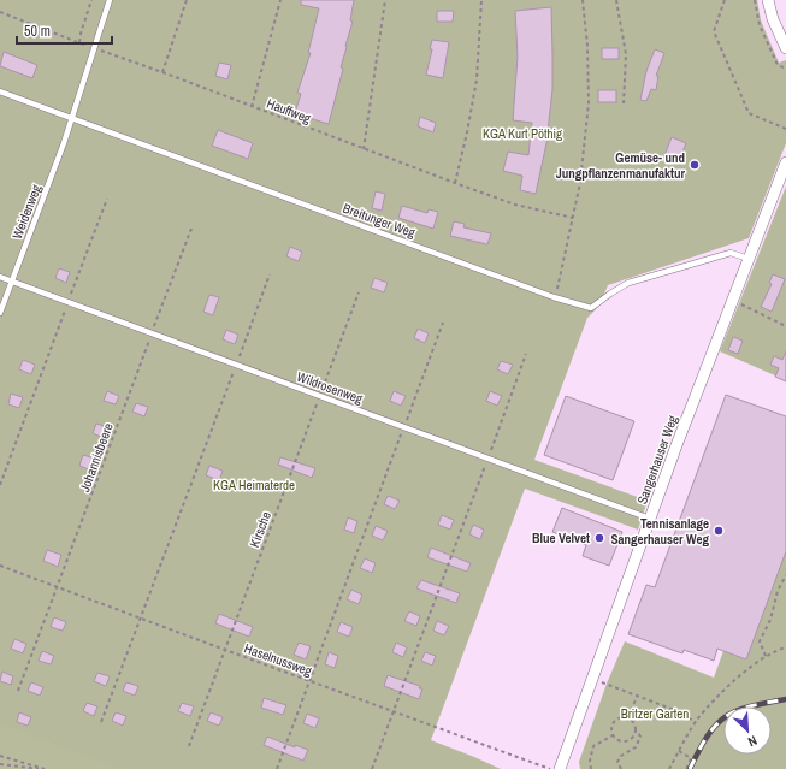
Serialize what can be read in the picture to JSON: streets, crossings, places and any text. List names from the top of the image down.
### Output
{
  "streets": {
    "street": ["Sangerhauser Weg"],
    "lane": ["Weidenweg", "Breitunger Weg", "Wildrosenweg"],
    "path": [
      "Hauffweg",
      "Johannisbeere",
      "Kirsche",
      "Haselnussweg"
    ]
  },
  "crossings": [
    ["Hauffweg", "Weidenweg"],
    ["Weidenweg", "Breitunger Weg"],
    ["Weidenweg", "Wildrosenweg"],
    ["Breitunger Weg", "Sangerhauser Weg"],
    ["Wildrosenweg", "Johannisbeere"],
    ["Wildrosenweg", "Sangerhauser Weg"],
    ["Wildrosenweg", "Kirsche"],
    ["Johannisbeere", "Haselnussweg"],
    ["Kirsche", "Haselnussweg"]
  ],
  "parks": ["KGA Kurt Pöthig", "KGA Heimaterde", "Britzer Garten"],
  "places": ["Gemüse- und Jungpflanzenmanufaktur", "Tennisanlage Sangerhauser Weg", "Blue Velvet"],
  "scale_bar": "50 m",
  "north": "bottom right"
}
